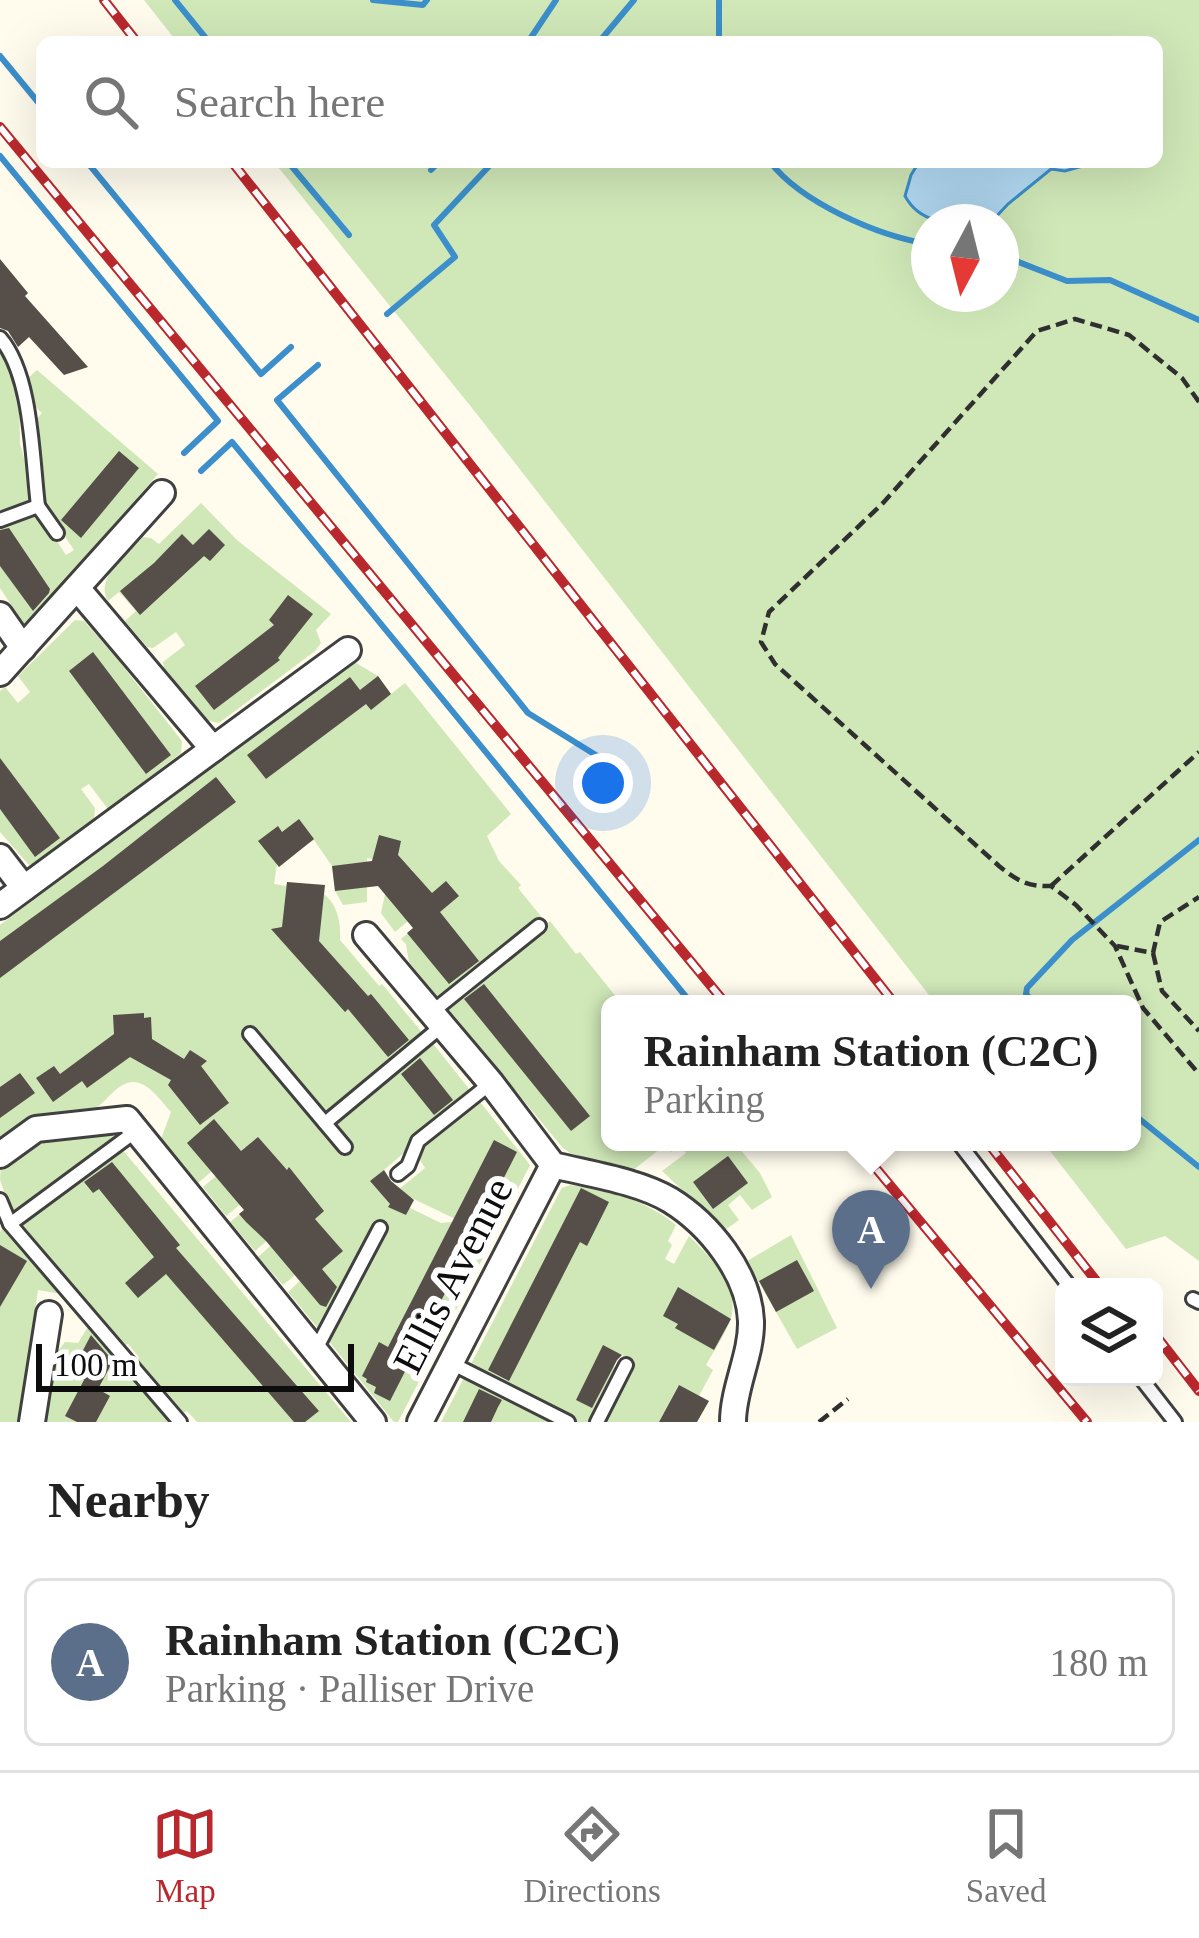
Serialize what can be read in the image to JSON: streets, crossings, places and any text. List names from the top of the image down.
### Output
{
  "streets": {
    "street": ["Ellis Avenue"]
  },
  "scale_bar": "100 m",
  "north": "bottom",
  "page": {
    "search": "Search here",
    "popup": ["Rainham Station (C2C)", "Parking"],
    "pins": "A",
    "scale": "100 m",
    "heading": "Nearby",
    "list": [
      {
        "mark": "A",
        "name": "Rainham Station (C2C)",
        "note": "Parking · Palliser Drive",
        "value": "180 m"
      }
    ],
    "nav": ["Map", "Directions", "Saved"]
  }
}
